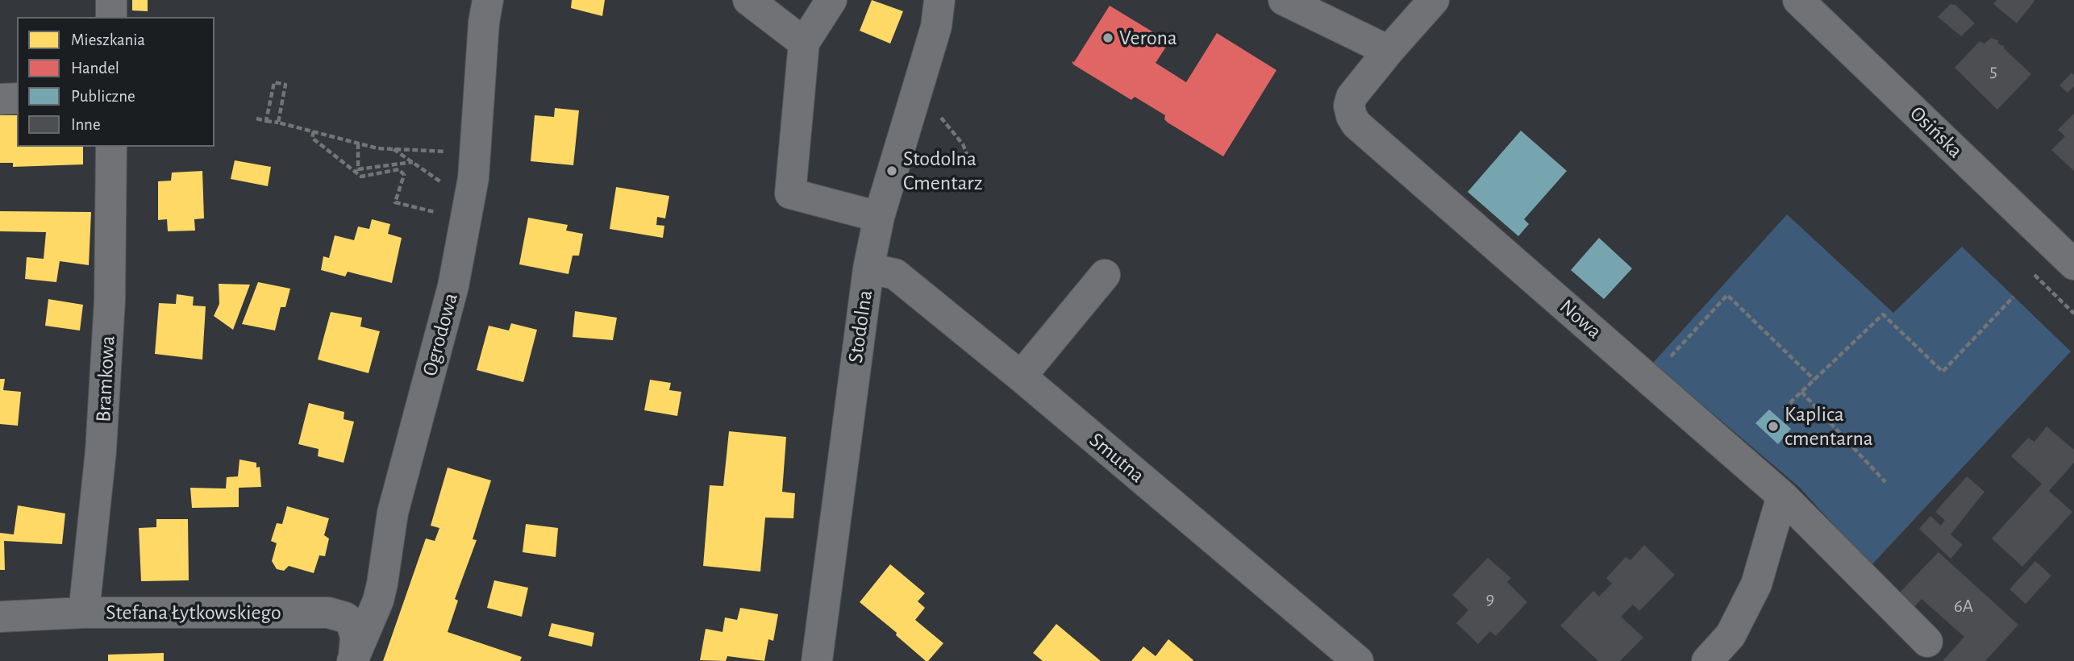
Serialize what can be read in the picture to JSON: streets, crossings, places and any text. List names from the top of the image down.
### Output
{
  "streets": {
    "street": [
      "Osińska",
      "Nowa",
      "Stodolna",
      "Ogrodowa",
      "Bramkowa",
      "Smutna",
      "Stefana Łytkowskiego"
    ]
  },
  "crossings": [
    ["Stodolna", "Smutna"],
    ["Ogrodowa", "Stefana Łytkowskiego"],
    ["Bramkowa", "Stefana Łytkowskiego"]
  ],
  "places": ["Verona", "Stodolna Cmentarz", "Kaplica cmentarna"],
  "house_numbers": ["5", "9", "6A"],
  "legend": [
    "Mieszkania",
    "Handel",
    "Publiczne",
    "Inne"
  ]
}
